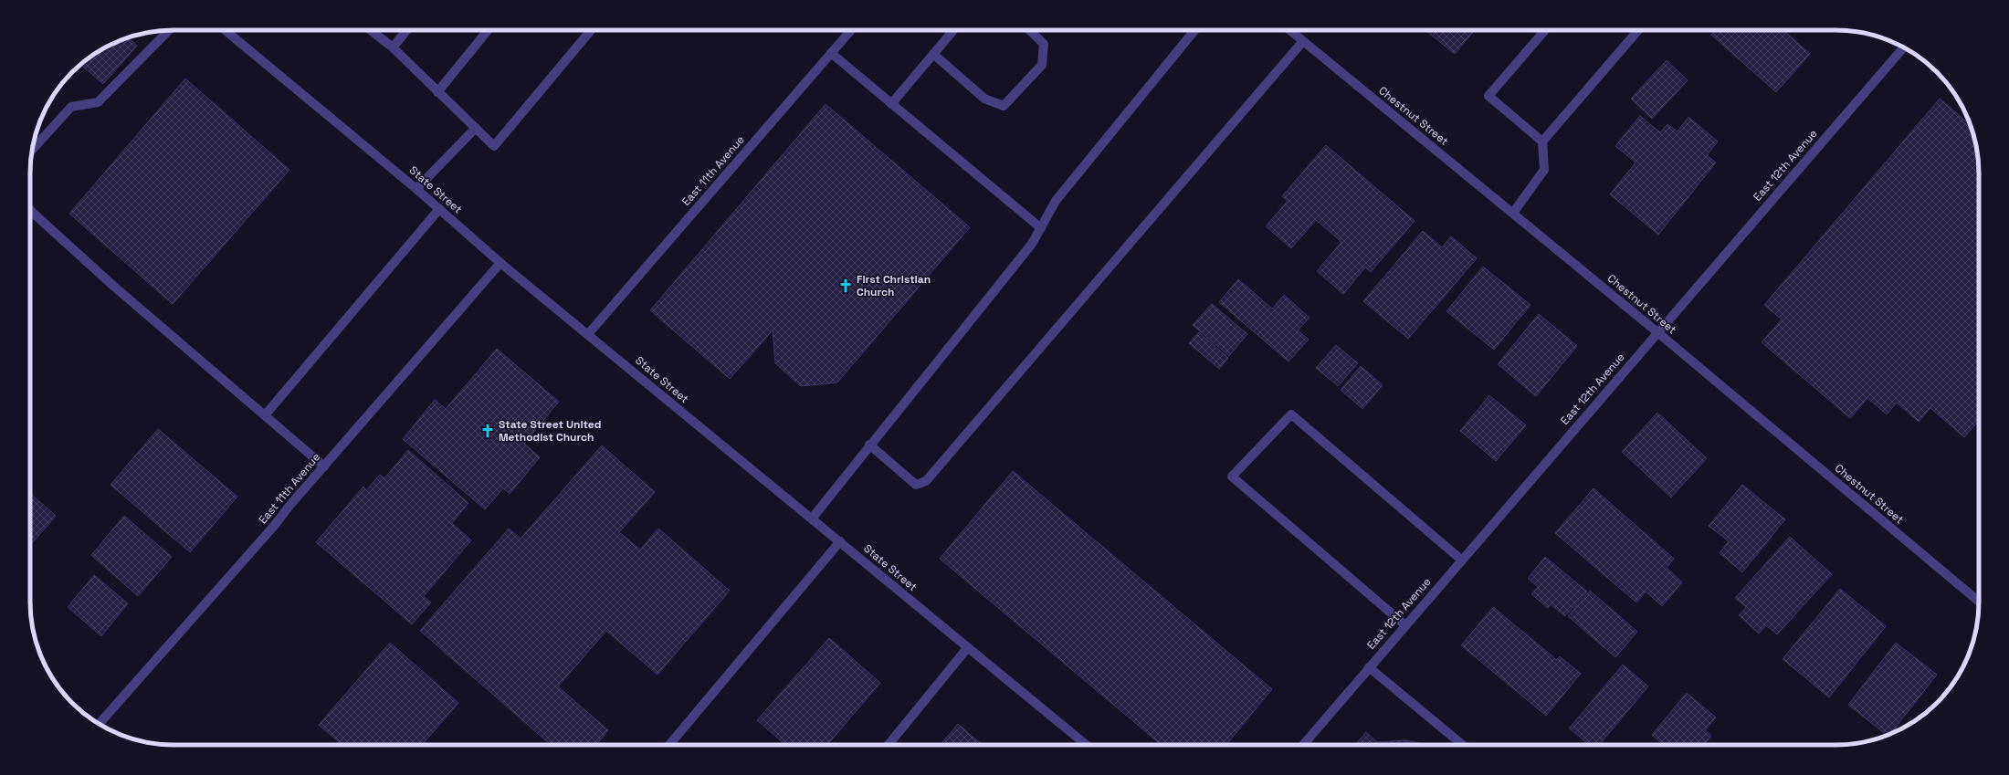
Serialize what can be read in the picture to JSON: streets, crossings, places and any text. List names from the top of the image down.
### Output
{
  "streets": {
    "street": [
      "Chestnut Street",
      "East 12th Avenue",
      "East 11th Avenue",
      "State Street"
    ]
  },
  "crossings": [
    ["Chestnut Street", "East 12th Avenue"],
    ["East 11th Avenue", "State Street"]
  ],
  "places": {
    "church": ["First Christian Church", "State Street United Methodist Church"]
  }
}
